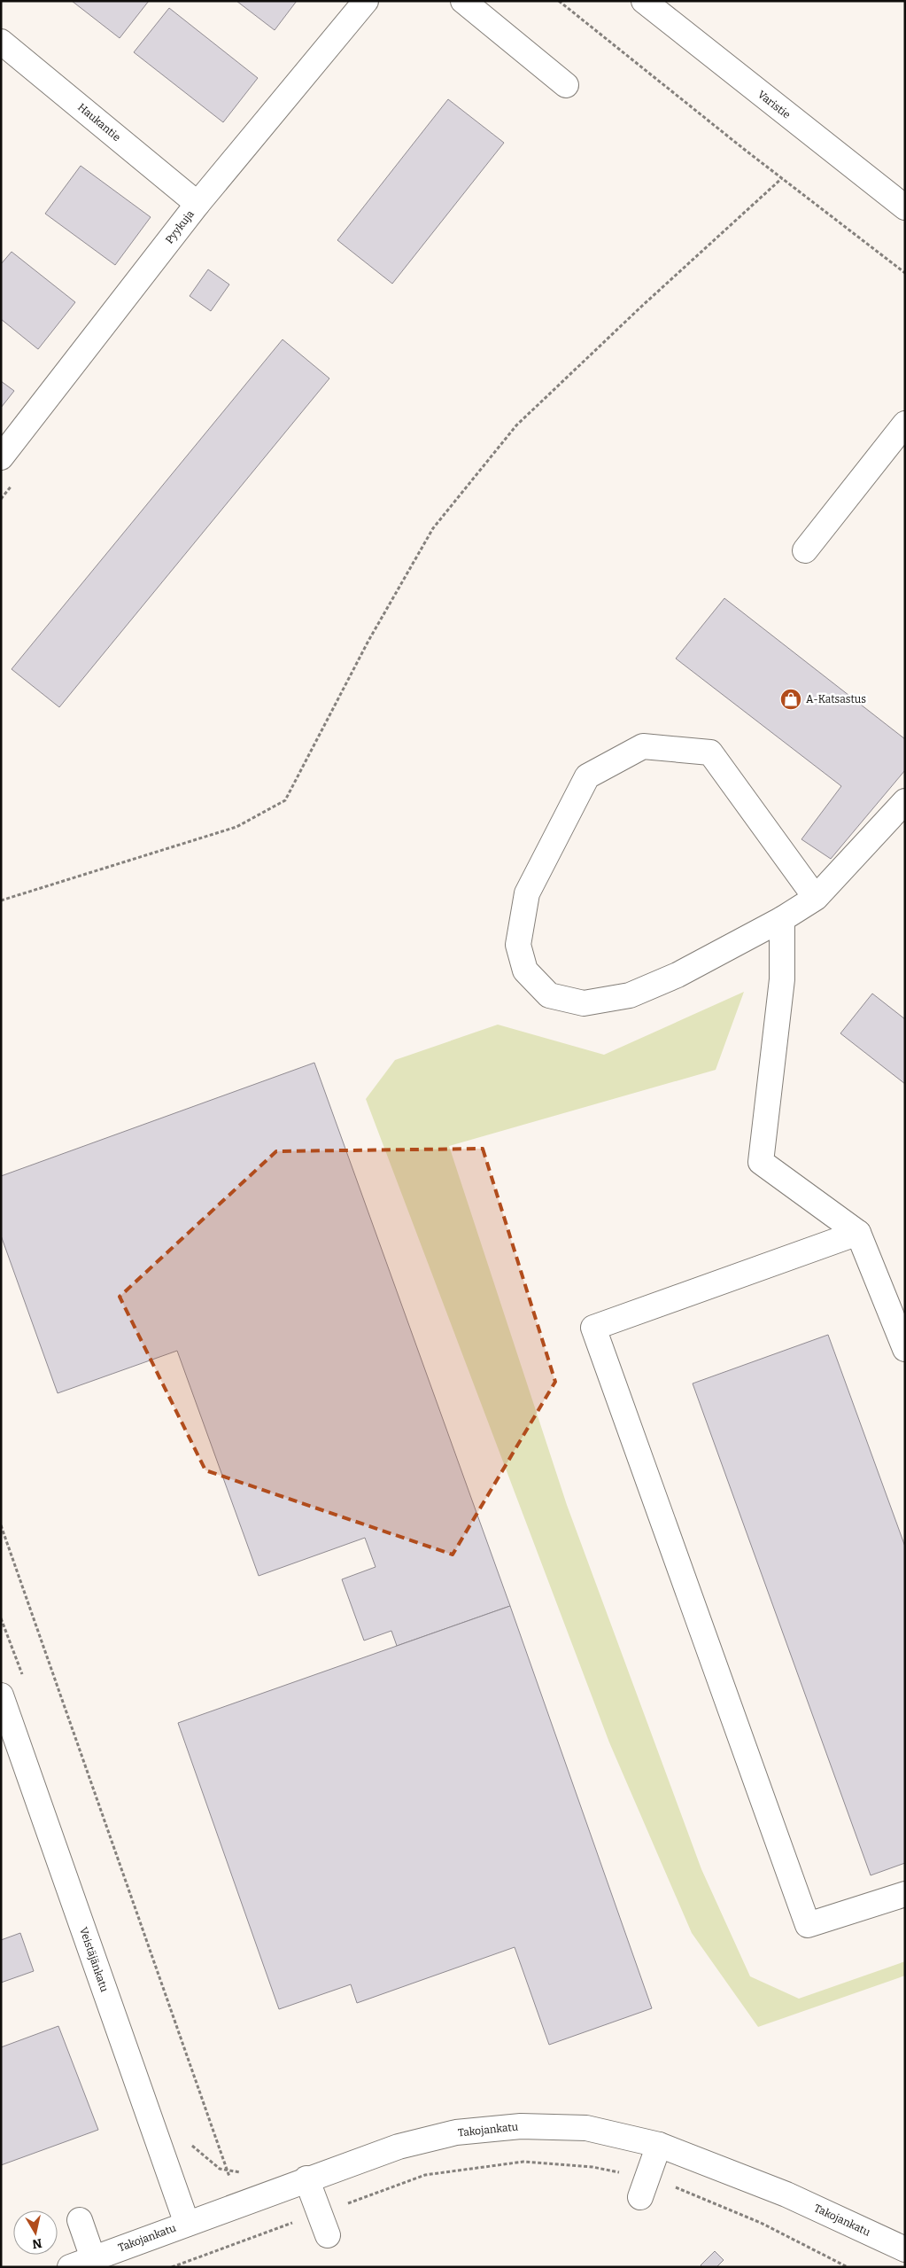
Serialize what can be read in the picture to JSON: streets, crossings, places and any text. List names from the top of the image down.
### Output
{
  "streets": {
    "street": [
      "Varistie",
      "Haukantie",
      "Pyykuja",
      "Veistäjänkatu",
      "Takojankatu"
    ]
  },
  "crossings": [
    ["Haukantie", "Pyykuja"],
    ["Veistäjänkatu", "Takojankatu"]
  ],
  "places": {
    "shop": ["A-Katsastus"]
  },
  "north": "bottom"
}
